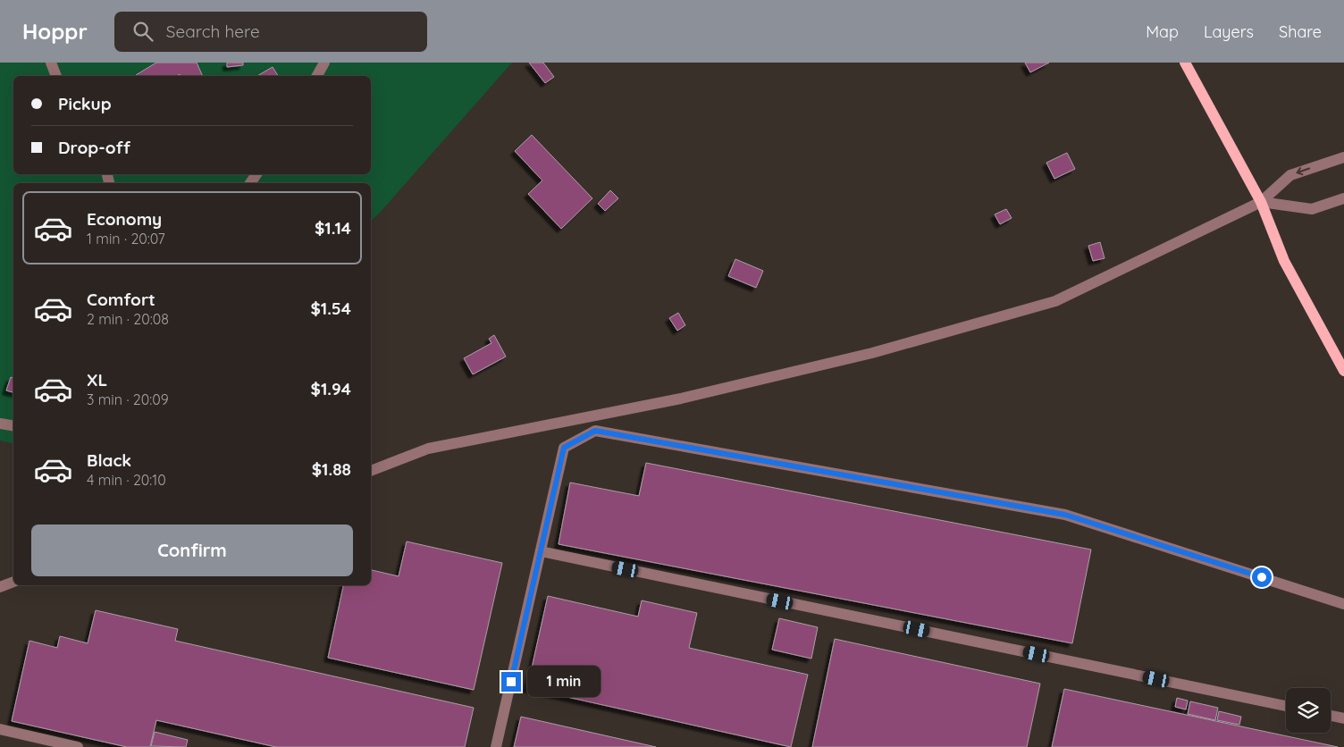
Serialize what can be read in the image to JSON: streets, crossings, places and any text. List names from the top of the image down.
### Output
{
  "page": {
    "header": "Hoppr",
    "search": "Search here",
    "nav": ["Map", "Layers", "Share"],
    "banner": ["Pickup", "Drop-off"],
    "list": [
      {
        "name": "Economy",
        "note": "1 min · 20:07",
        "value": "$1.14"
      },
      {
        "name": "Comfort",
        "note": "2 min · 20:08",
        "value": "$1.54"
      },
      {
        "name": "XL",
        "note": "3 min · 20:09",
        "value": "$1.94"
      },
      {
        "name": "Black",
        "note": "4 min · 20:10",
        "value": "$1.88"
      }
    ],
    "buttons": "Confirm",
    "bubble": "1 min"
  }
}
